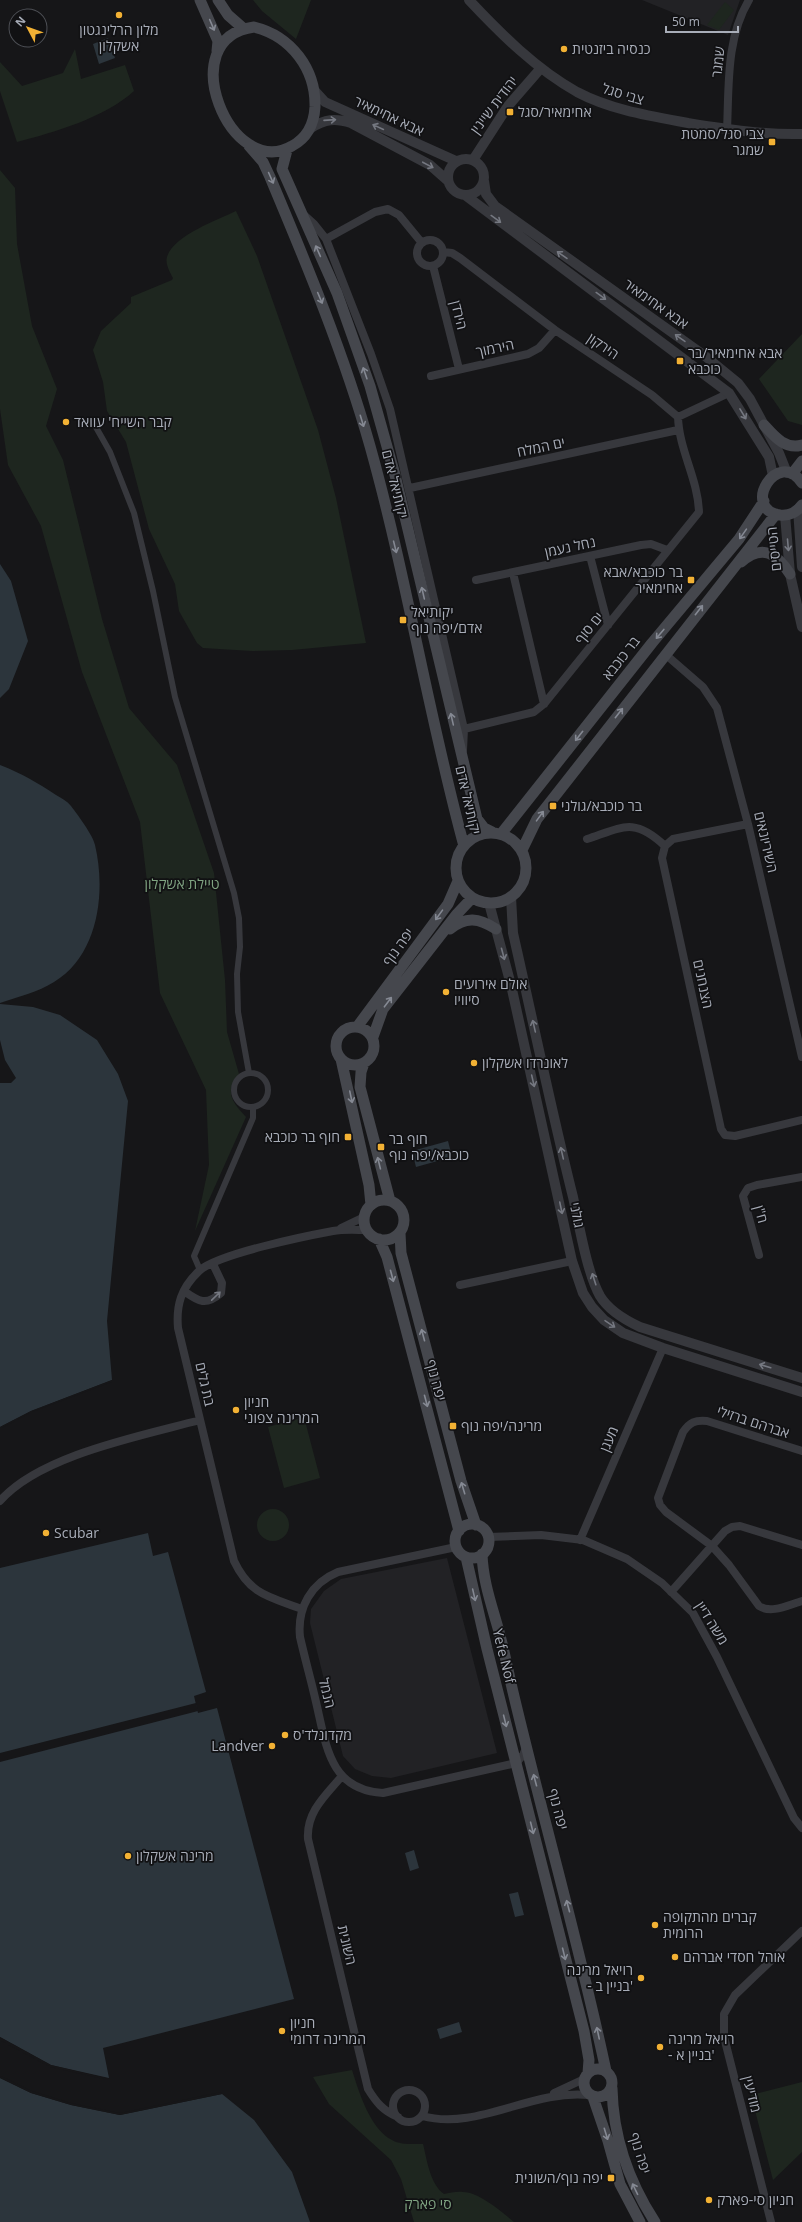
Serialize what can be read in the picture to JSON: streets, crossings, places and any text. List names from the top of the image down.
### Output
{
  "streets": {
    "main road": [
      "יקותיאל אדם",
      "בר כוכבא",
      "יפה נוף",
      "Yefe Nof"
    ],
    "street": [
      "שמגר",
      "צבי סגל",
      "יהודית שיינין",
      "אבא אחימאיר",
      "הירדן",
      "הירקון",
      "הירמוך",
      "ים המלח",
      "נחל נעמן",
      "הטייסים",
      "ים סוף",
      "השיריונאים",
      "הצנחנים",
      "ח\"ן",
      "גולני",
      "בת גלים",
      "אברהם ברזילי",
      "מעגן",
      "משה דיין",
      "הנמל",
      "השונית",
      "מודיעין"
    ]
  },
  "crossings": [
    ["שמגר", "צבי סגל"],
    ["צבי סגל", "יהודית שיינין"],
    ["יהודית שיינין", "אבא אחימאיר"],
    ["אבא אחימאיר", "יקותיאל אדם"],
    ["הירדן", "הירקון"],
    ["הירדן", "הירמוך"],
    ["הירקון", "הירמוך"],
    ["ים המלח", "ים סוף"],
    ["יקותיאל אדם", "בר כוכבא"],
    ["יקותיאל אדם", "יפה נוף"],
    ["יקותיאל אדם", "גולני"],
    ["נחל נעמן", "ים סוף"],
    ["בר כוכבא", "יפה נוף"],
    ["בר כוכבא", "גולני"],
    ["יפה נוף", "גולני"],
    ["יפה נוף", "בת גלים"],
    ["יפה נוף", "משה דיין"],
    ["יפה נוף", "Yefe Nof"],
    ["יפה נוף", "הנמל"],
    ["יפה נוף", "השונית"],
    ["גולני", "מעגן"],
    ["בת גלים", "הנמל"],
    ["מעגן", "משה דיין"],
    ["משה דיין", "Yefe Nof"],
    ["משה דיין", "הנמל"],
    ["Yefe Nof", "הנמל"],
    ["הנמל", "השונית"]
  ],
  "one_way": ["Yefe Nof"],
  "parks": ["טיילת אשקלון", "סי פארק"],
  "places": {
    "other": [
      "מלון הרלינגטון אשקלון",
      "כנסיה ביזנטית",
      "קבר השייח' עוואד",
      "אולם אירועים סיוויו",
      "לאונרדו אשקלון",
      "חניון המרינה צפוני",
      "Scubar",
      "מקדונלד'ס",
      "Landver",
      "מרינה אשקלון",
      "קברים מהתקופה הרומית",
      "אוהל חסדי אברהם",
      "רויאל מרינה - בניין ב'",
      "חניון המרינה דרומי",
      "רויאל מרינה - בניין א'",
      "חניון סי-פארק"
    ],
    "transit": [
      "אחימאיר/סגל",
      "צבי סגל/סמטת שמגר",
      "אבא אחימאיר/בר כוכבא",
      "בר כוכבא/אבא אחימאיר",
      "יקותיאל אדם/יפה נוף",
      "בר כוכבא/גולני",
      "חוף בר כוכבא",
      "חוף בר כוכבא/יפה נוף",
      "מרינה/יפה נוף",
      "יפה נוף/השונית"
    ]
  },
  "scale_bar": "50 m",
  "north": "top left"
}
